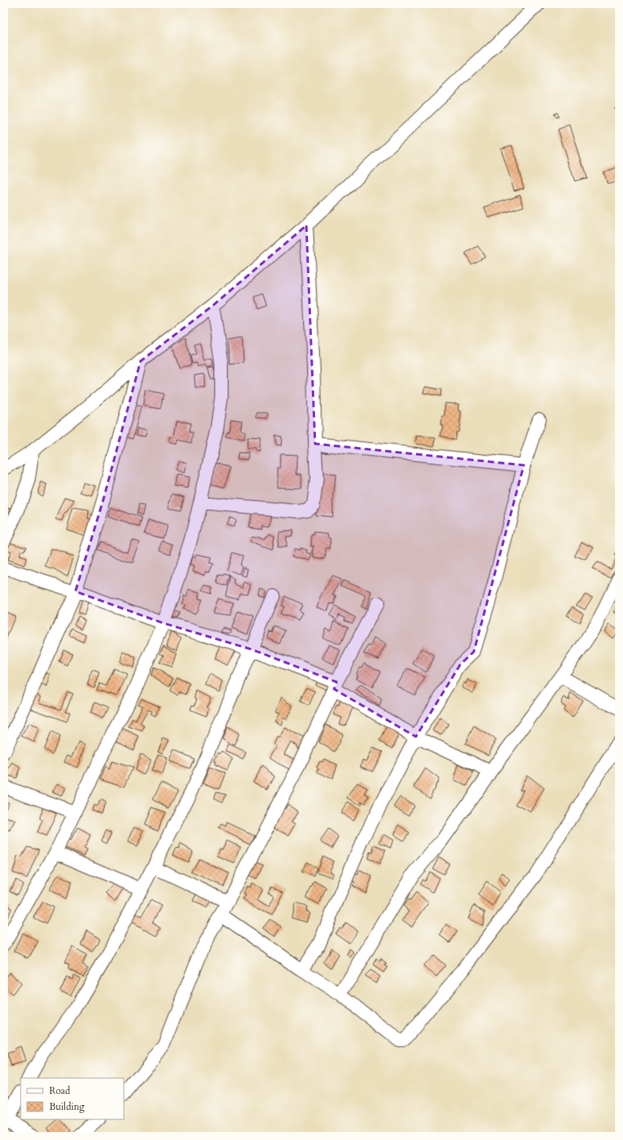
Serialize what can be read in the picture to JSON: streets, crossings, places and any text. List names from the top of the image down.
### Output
{
  "legend": ["Road", "Building"]
}
